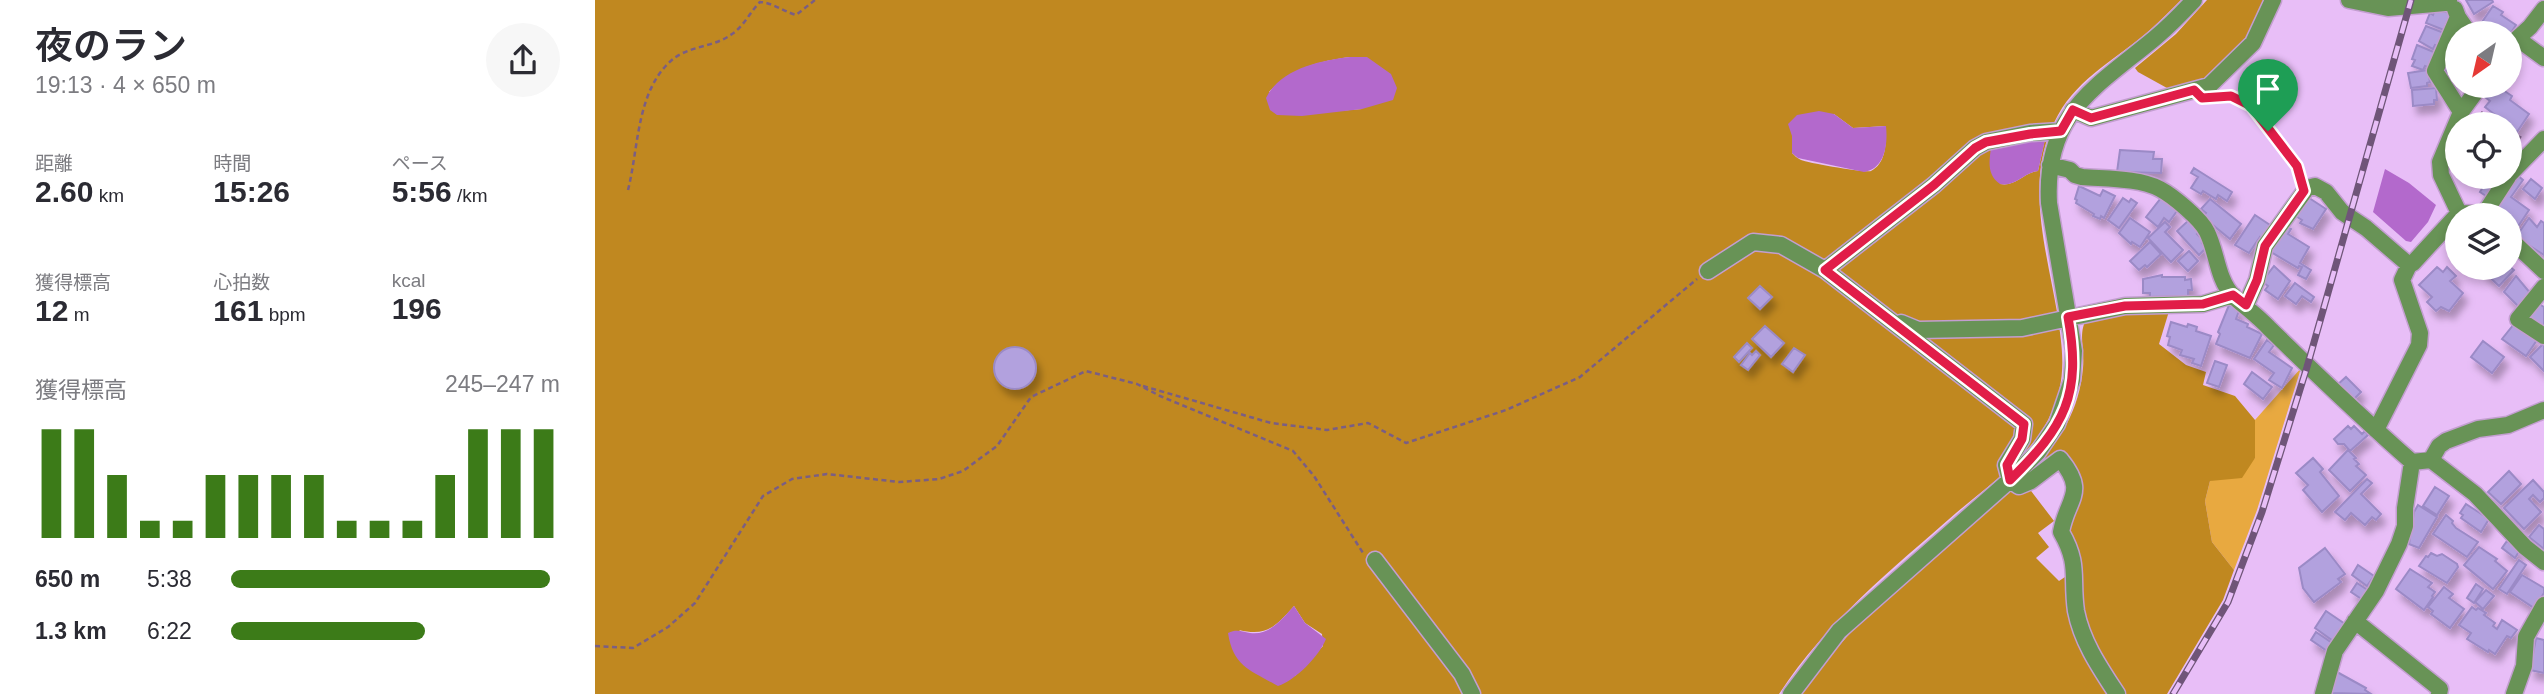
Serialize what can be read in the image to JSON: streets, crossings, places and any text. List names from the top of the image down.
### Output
{
  "north": "bottom left",
  "page": {
    "heading": ["夜のラン", "19:13 · 4 × 650 m"],
    "stats": [
      ["距離", "2.60 km"],
      ["時間", "15:26"],
      ["ペース", "5:56 /km"],
      ["獲得標高", "12 m"],
      ["心拍数", "161 bpm"],
      ["kcal", "196"]
    ],
    "chart": ["獲得標高", "245–247 m"],
    "list": [
      {
        "name": "650 m",
        "note": "5:38"
      },
      {
        "name": "1.3 km",
        "note": "6:22"
      }
    ]
  }
}
